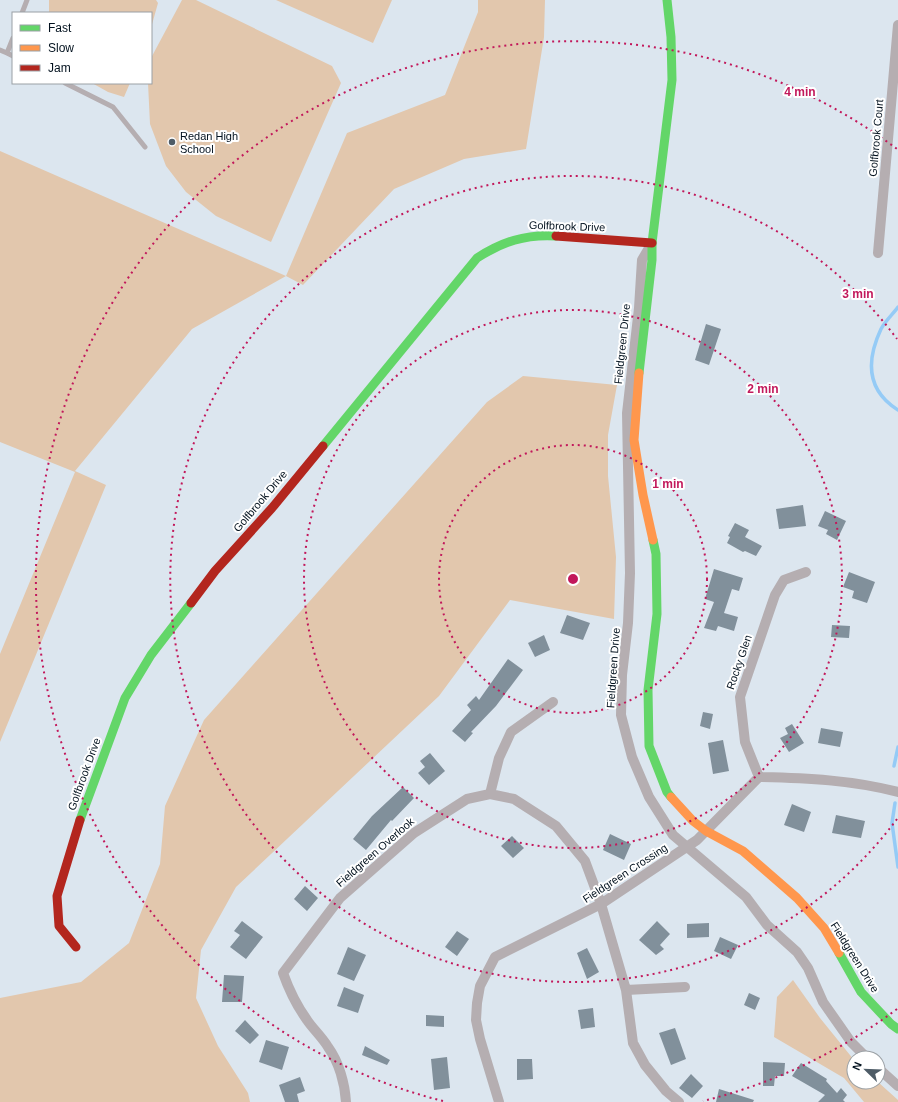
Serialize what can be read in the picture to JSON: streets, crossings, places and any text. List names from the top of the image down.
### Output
{
  "streets": {
    "street": [
      "Golfbrook Court",
      "Golfbrook Drive",
      "Fieldgreen Drive",
      "Rocky Glen",
      "Fieldgreen Overlook",
      "Fieldgreen Crossing"
    ]
  },
  "crossings": [
    ["Golfbrook Drive", "Fieldgreen Drive"],
    ["Fieldgreen Drive", "Fieldgreen Crossing"],
    ["Rocky Glen", "Fieldgreen Crossing"],
    ["Fieldgreen Overlook", "Fieldgreen Crossing"]
  ],
  "places": ["Redan High School"],
  "legend": ["Fast", "Slow", "Jam"],
  "north": "top left",
  "rings": [
    "4 min",
    "3 min",
    "2 min",
    "1 min"
  ]
}
